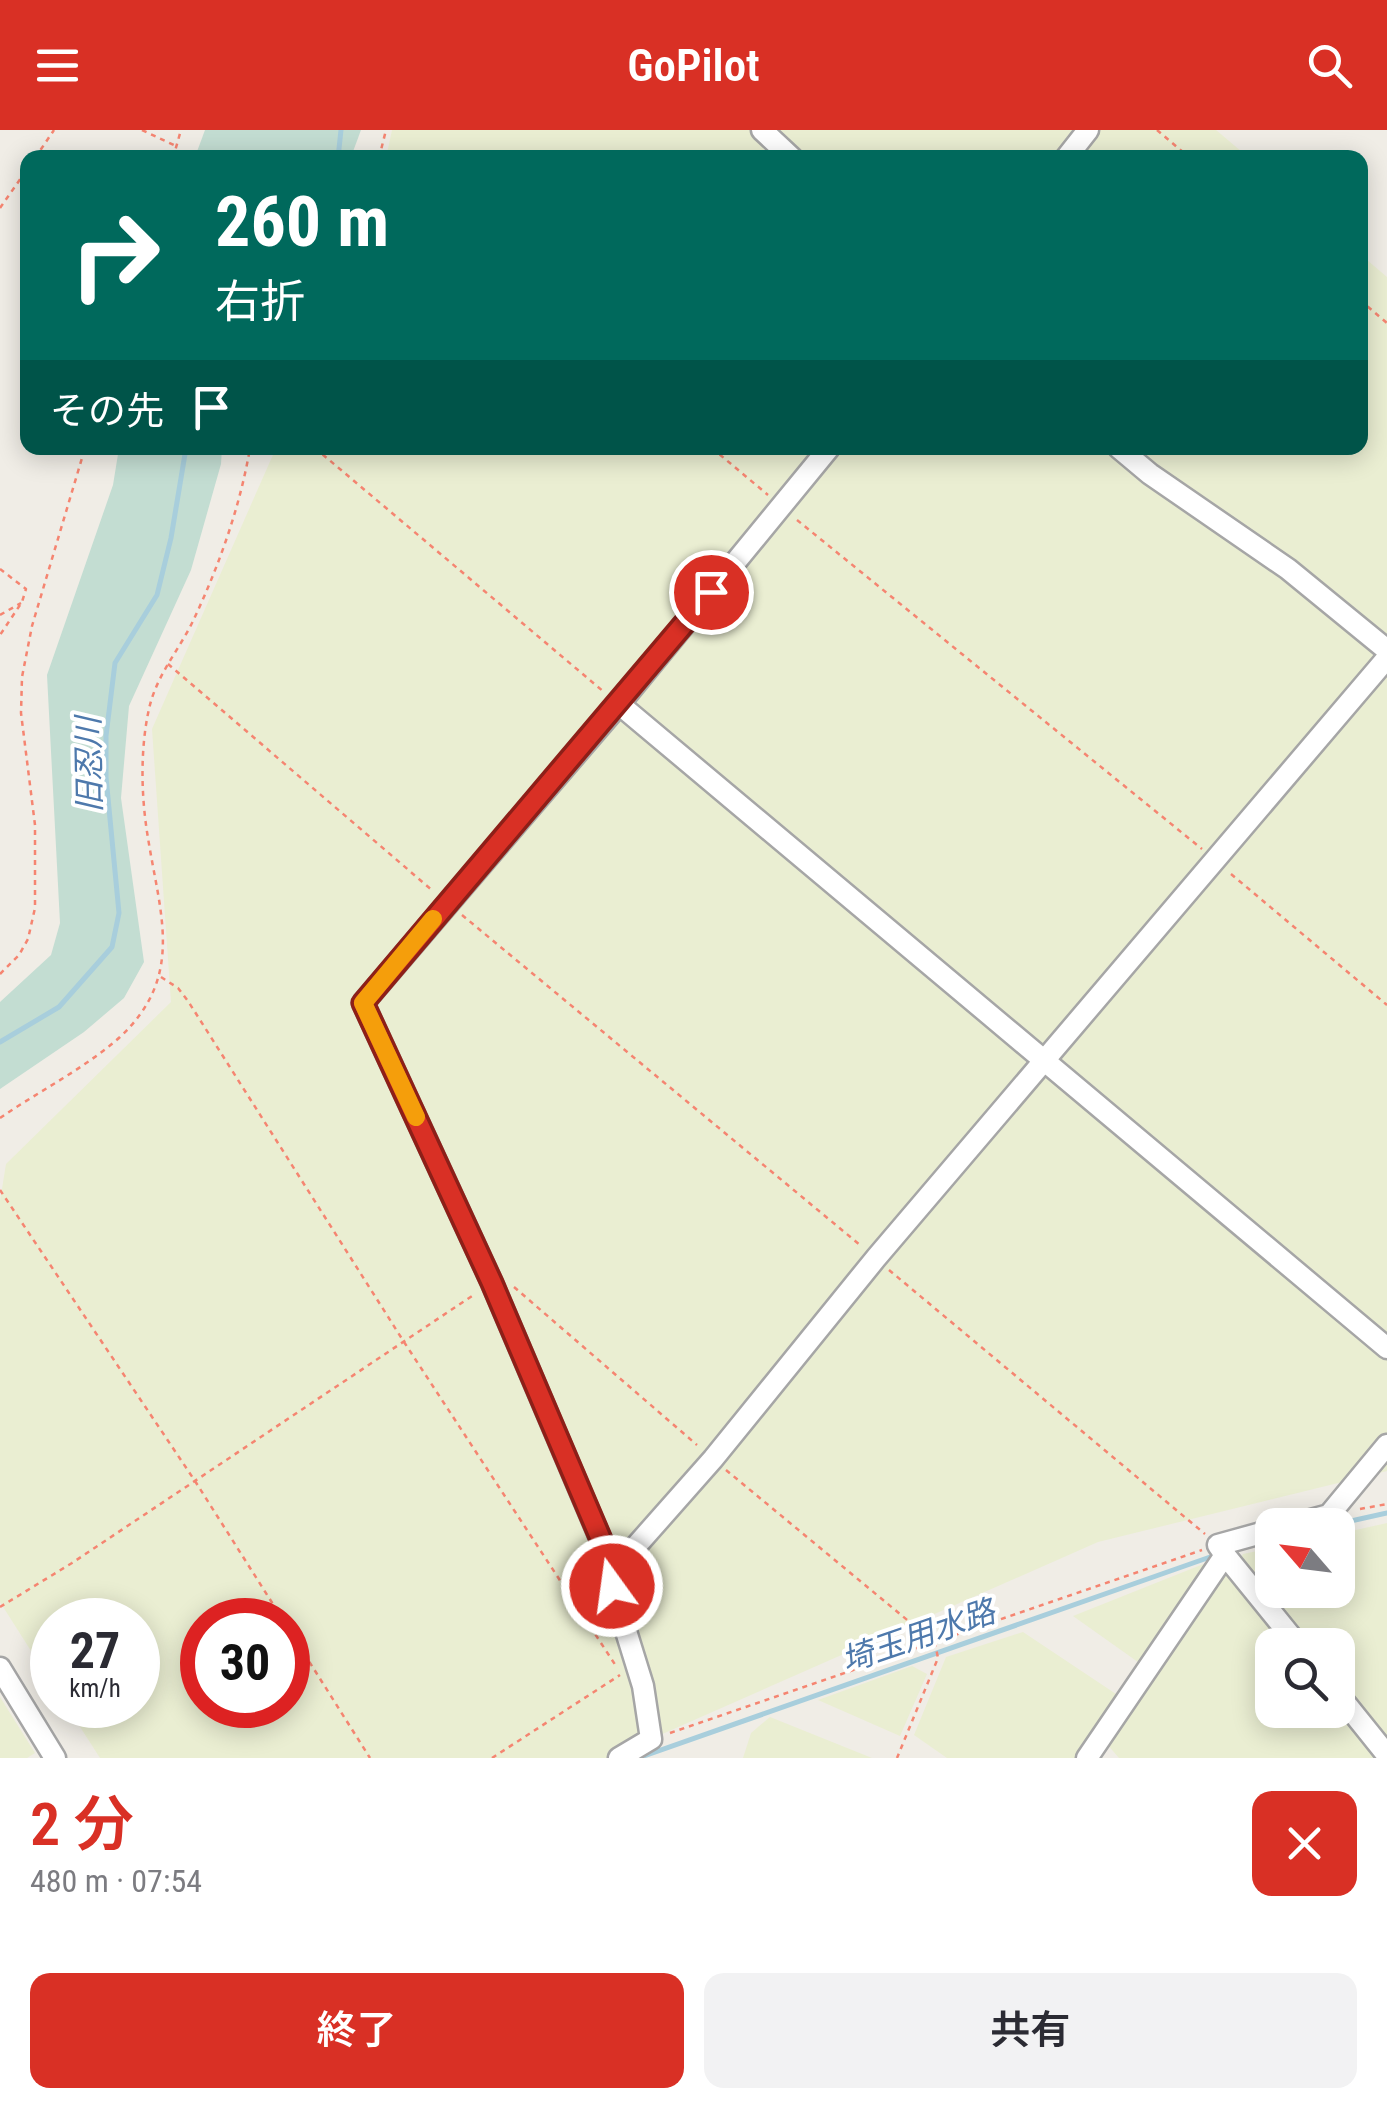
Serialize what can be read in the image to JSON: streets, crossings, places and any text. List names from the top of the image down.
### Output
{
  "water": ["旧忍川", "埼玉用水路"],
  "north": "top left",
  "page": {
    "header": "GoPilot",
    "turn": ["260 m", "右折"],
    "then": "その先",
    "speed": "27 km/h",
    "limit": "30",
    "heading": ["2 分", "480 m · 07:54"],
    "buttons": ["終了", "共有"]
  }
}
